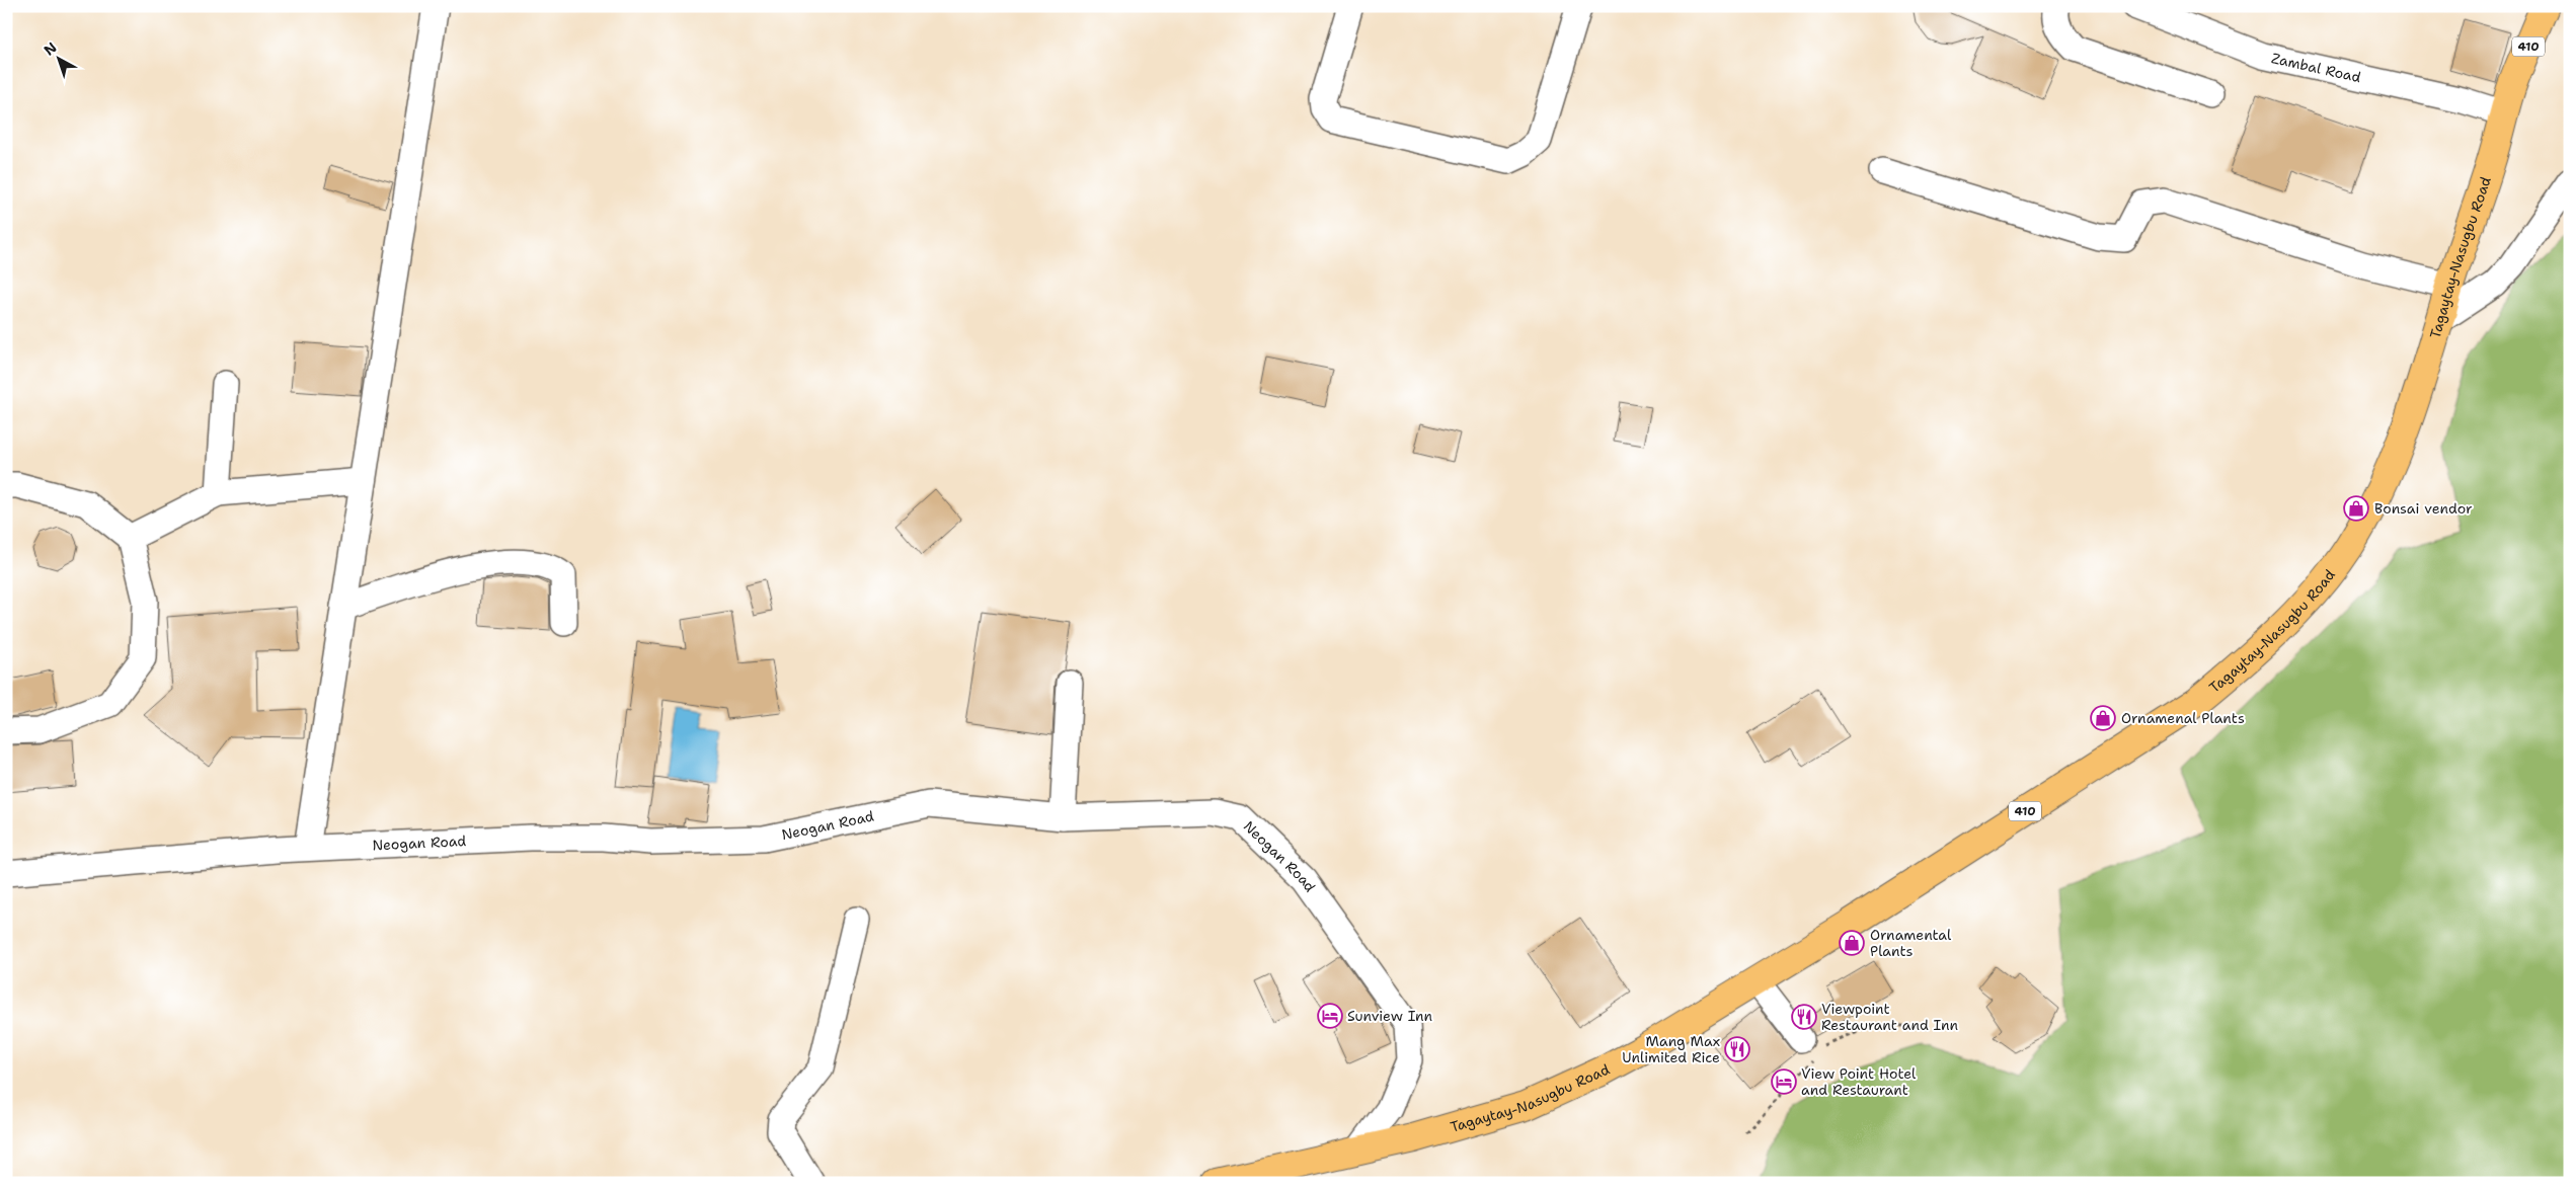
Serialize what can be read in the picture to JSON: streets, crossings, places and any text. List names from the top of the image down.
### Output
{
  "streets": {
    "main road": ["410", "Tagaytay-Nasugbu Road"],
    "street": ["Zambal Road", "Neogan Road"]
  },
  "crossings": [
    ["Zambal Road", "Tagaytay-Nasugbu Road"],
    ["Tagaytay-Nasugbu Road", "Neogan Road"]
  ],
  "places": {
    "shop": ["Bonsai vendor", "Ornamenal Plants", "Ornamental Plants"],
    "hotel": ["Sunview Inn", "View Point Hotel and Restaurant"],
    "restaurant": ["Viewpoint Restaurant and Inn", "Mang Max Unlimited Rice"]
  },
  "north": "top left"
}
